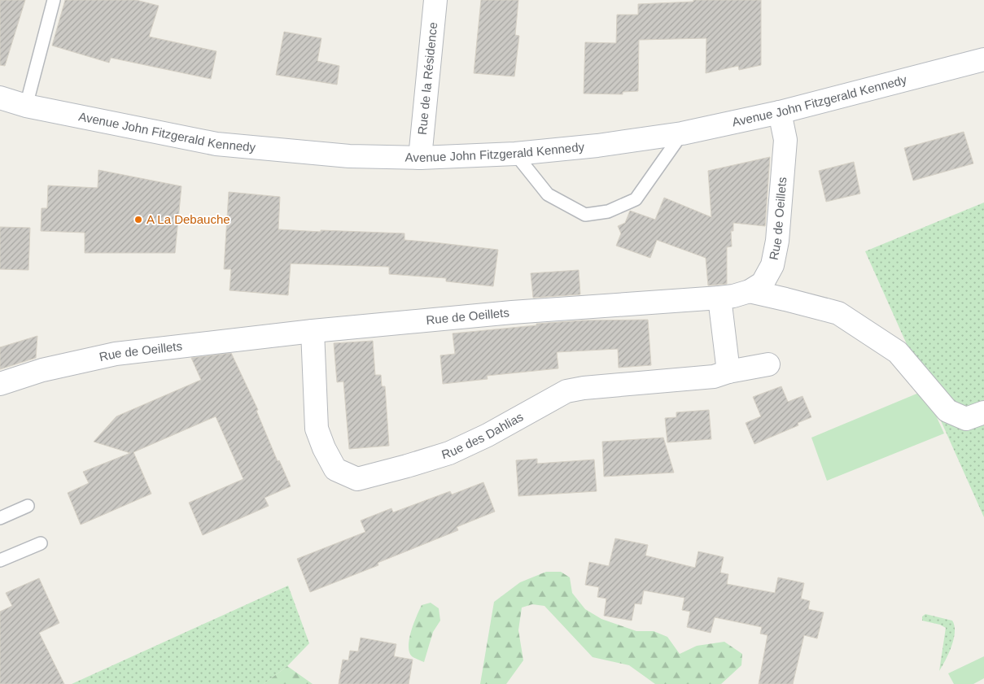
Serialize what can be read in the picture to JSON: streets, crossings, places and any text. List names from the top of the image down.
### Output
{
  "streets": {
    "street": [
      "Rue de la Résidence",
      "Avenue John Fitzgerald Kennedy",
      "Rue de Oeillets",
      "Rue des Dahlias"
    ]
  },
  "crossings": [
    ["Rue de la Résidence", "Avenue John Fitzgerald Kennedy"],
    ["Avenue John Fitzgerald Kennedy", "Rue de Oeillets"],
    ["Rue de Oeillets", "Rue des Dahlias"]
  ],
  "places": ["A La Debauche"]
}
